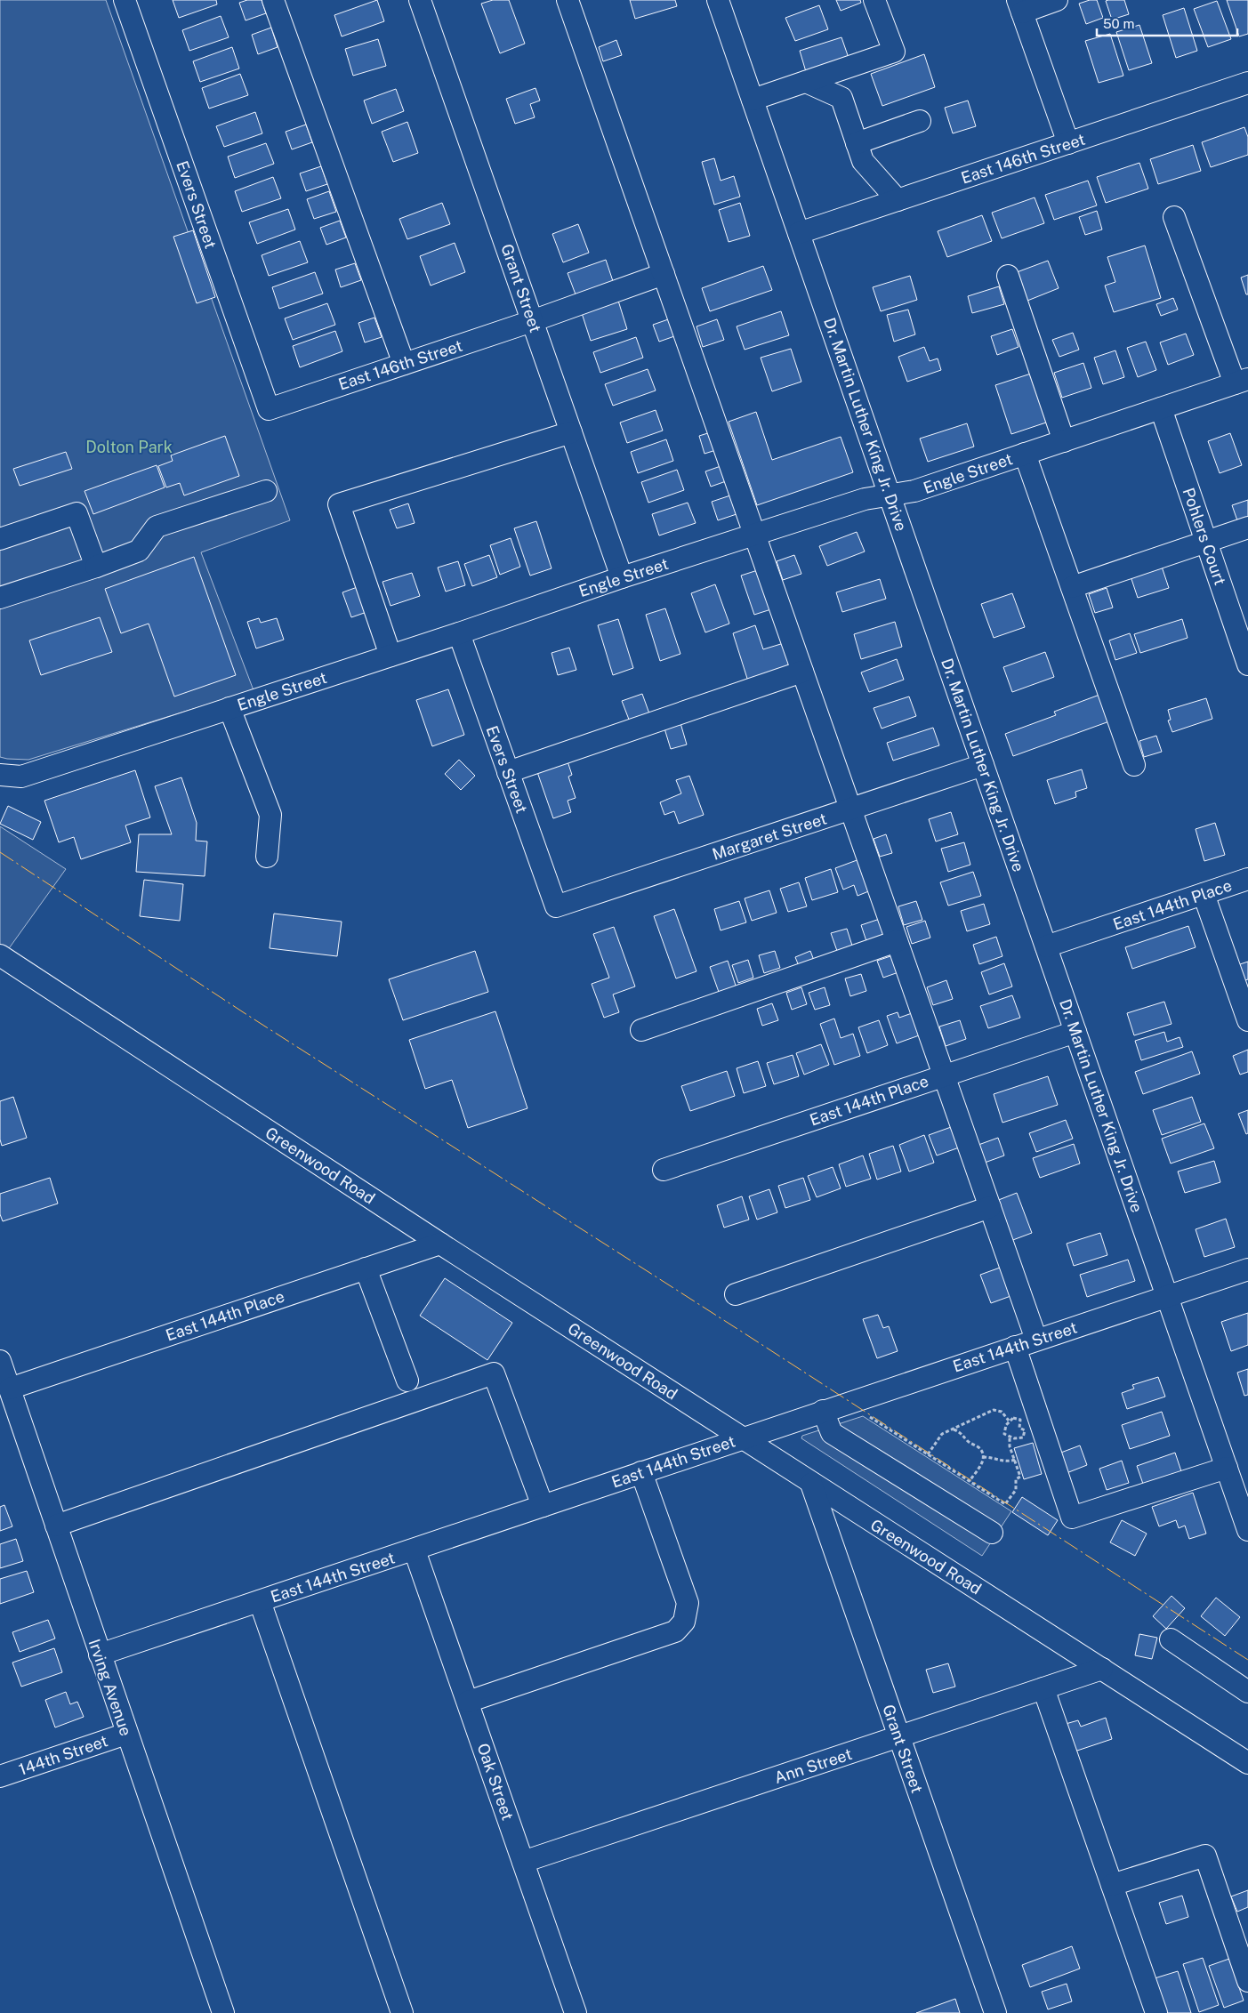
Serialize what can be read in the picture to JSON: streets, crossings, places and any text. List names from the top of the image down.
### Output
{
  "streets": {
    "street": [
      "East 146th Street",
      "Evers Street",
      "Grant Street",
      "Dr. Martin Luther King Jr. Drive",
      "Engle Street",
      "Pohlers Court",
      "Margaret Street",
      "East 144th Place",
      "Greenwood Road",
      "East 144th Street",
      "Irving Avenue",
      "144th Street",
      "Ann Street",
      "Oak Street"
    ]
  },
  "crossings": [
    ["East 146th Street", "Evers Street"],
    ["East 146th Street", "Grant Street"],
    ["East 146th Street", "Dr. Martin Luther King Jr. Drive"],
    ["Evers Street", "Engle Street"],
    ["Evers Street", "Margaret Street"],
    ["Grant Street", "Engle Street"],
    ["Grant Street", "Greenwood Road"],
    ["Grant Street", "Ann Street"],
    ["Dr. Martin Luther King Jr. Drive", "Engle Street"],
    ["Dr. Martin Luther King Jr. Drive", "Margaret Street"],
    ["Dr. Martin Luther King Jr. Drive", "East 144th Place"],
    ["Dr. Martin Luther King Jr. Drive", "East 144th Street"],
    ["Engle Street", "Pohlers Court"],
    ["East 144th Place", "Greenwood Road"],
    ["East 144th Place", "Irving Avenue"],
    ["Greenwood Road", "East 144th Street"],
    ["Greenwood Road", "Ann Street"],
    ["East 144th Street", "Irving Avenue"],
    ["East 144th Street", "Oak Street"],
    ["Irving Avenue", "144th Street"],
    ["Ann Street", "Oak Street"]
  ],
  "parks": ["Dolton Park"],
  "scale_bar": "50 m"
}
